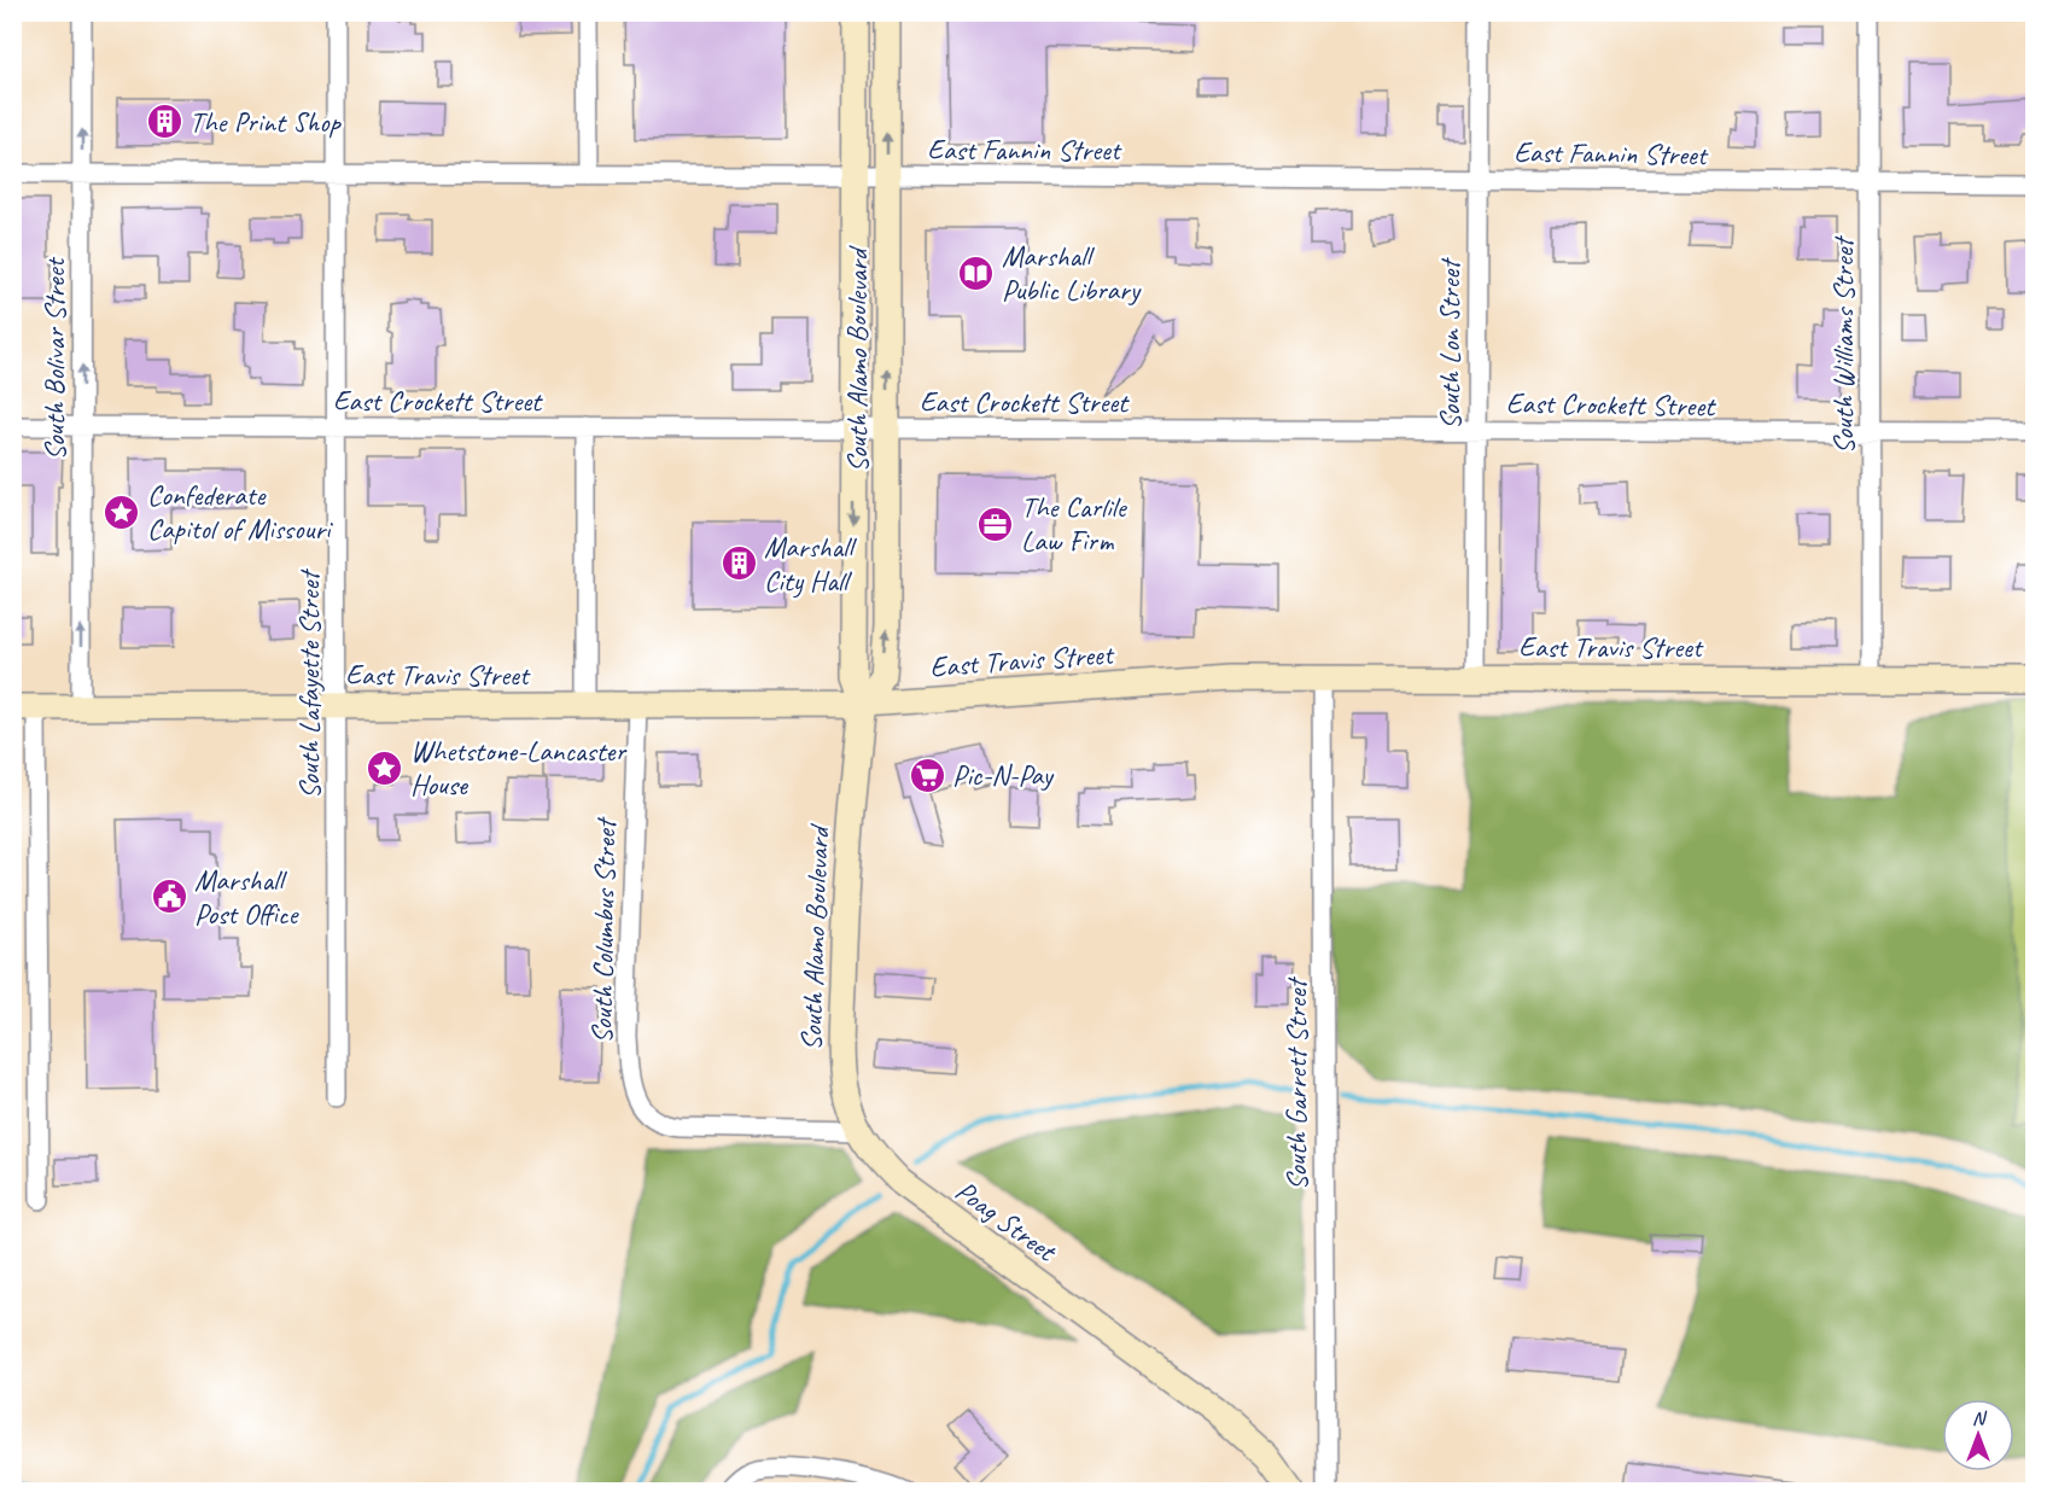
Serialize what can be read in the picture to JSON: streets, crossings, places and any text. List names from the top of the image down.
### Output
{
  "streets": {
    "street": [
      "East Fannin Street",
      "South Lon Street",
      "South Williams Street",
      "South Bolivar Street",
      "South Alamo Boulevard",
      "East Crockett Street",
      "East Travis Street",
      "South Lafayette Street",
      "South Columbus Street",
      "South Garrett Street",
      "Poag Street"
    ]
  },
  "crossings": [
    ["East Fannin Street", "South Lon Street"],
    ["East Fannin Street", "South Williams Street"],
    ["East Fannin Street", "South Bolivar Street"],
    ["East Fannin Street", "South Alamo Boulevard"],
    ["East Fannin Street", "South Lafayette Street"],
    ["South Lon Street", "East Crockett Street"],
    ["South Lon Street", "East Travis Street"],
    ["South Williams Street", "East Crockett Street"],
    ["South Williams Street", "East Travis Street"],
    ["South Bolivar Street", "East Crockett Street"],
    ["South Bolivar Street", "East Travis Street"],
    ["South Alamo Boulevard", "East Crockett Street"],
    ["South Alamo Boulevard", "East Travis Street"],
    ["South Alamo Boulevard", "South Columbus Street"],
    ["South Alamo Boulevard", "Poag Street"],
    ["East Crockett Street", "South Lafayette Street"],
    ["East Travis Street", "South Lafayette Street"],
    ["East Travis Street", "South Columbus Street"],
    ["East Travis Street", "South Garrett Street"],
    ["South Columbus Street", "Poag Street"]
  ],
  "one_way": ["South Bolivar Street"],
  "places": {
    "building": ["The Print Shop", "Marshall City Hall"],
    "library": ["Marshall Public Library"],
    "place": ["Confederate Capitol of Missouri", "Whetstone-Lancaster House"],
    "office": ["The Carlile Law Firm"],
    "supermarket": ["Pic-N-Pay"],
    "public building": ["Marshall Post Office"]
  },
  "north": "top"
}
